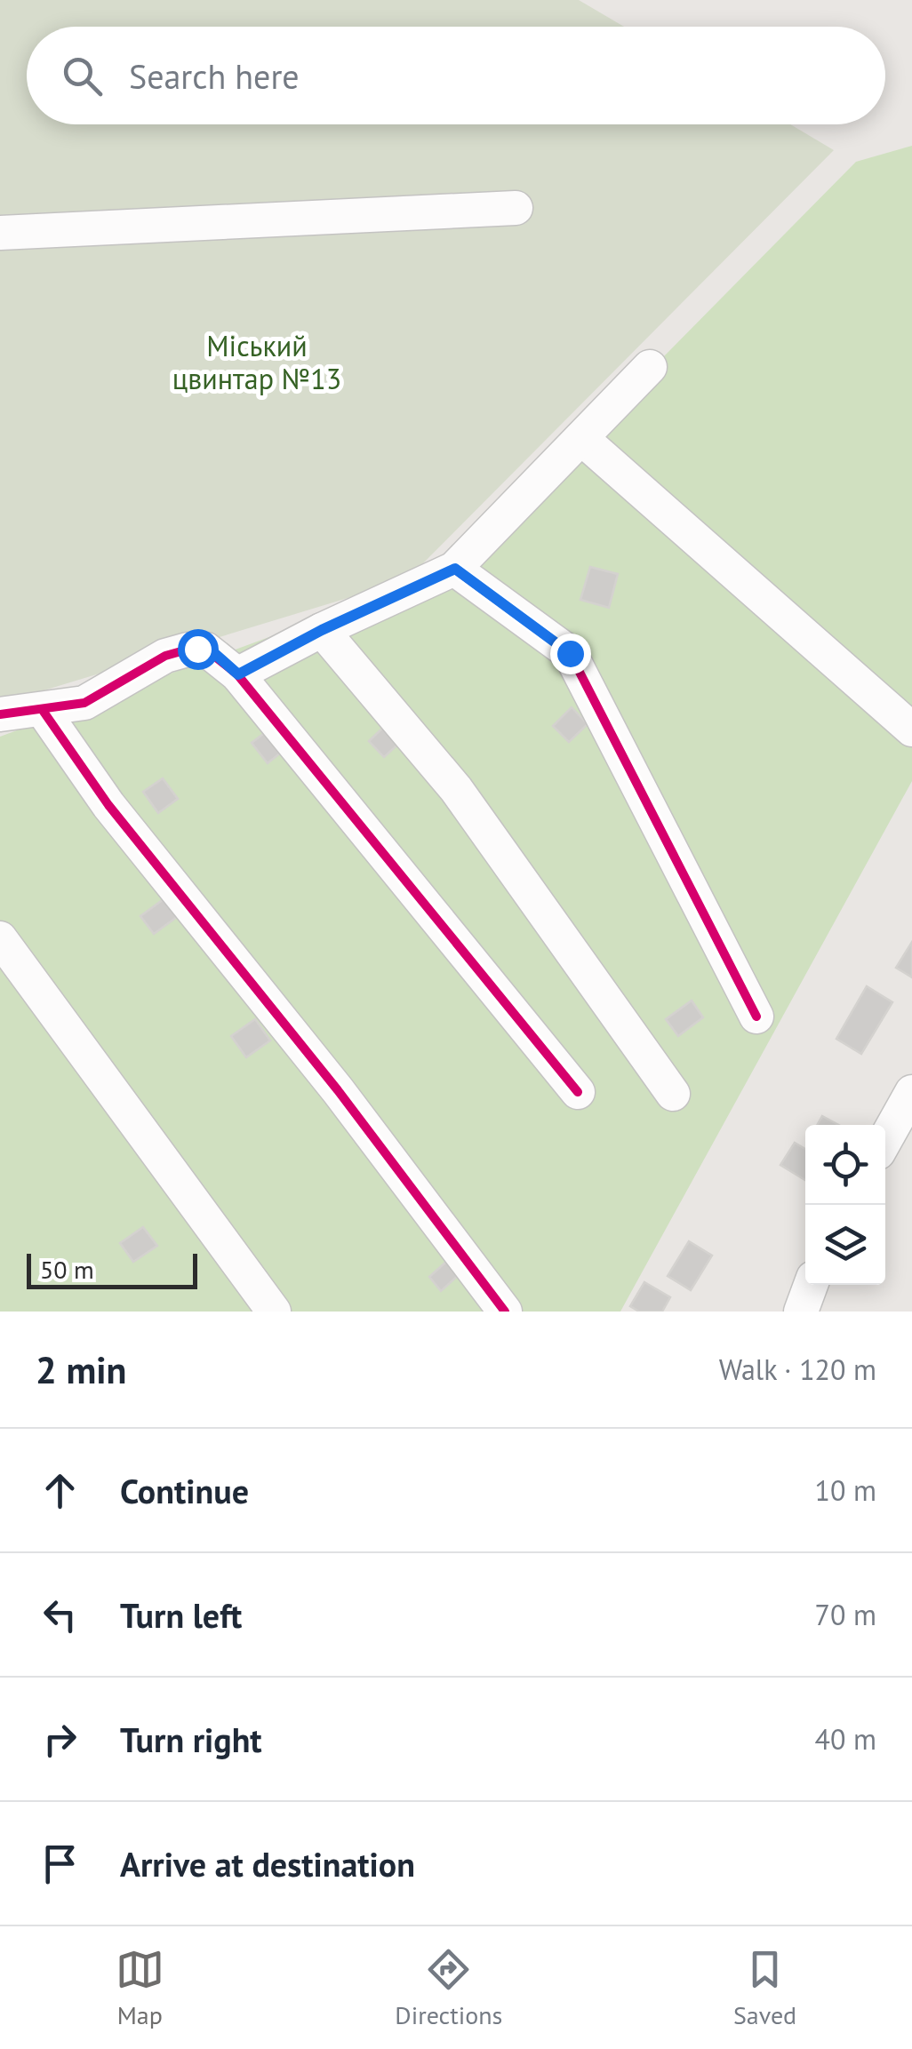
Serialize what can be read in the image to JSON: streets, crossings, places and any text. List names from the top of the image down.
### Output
{
  "parks": ["Міський цвинтар №13"],
  "scale_bar": "50 m",
  "page": {
    "search": "Search here",
    "scale": "50 m",
    "heading": ["2 min", "Walk · 120 m"],
    "list": [
      ["Continue", "10 m"],
      ["Turn left", "70 m"],
      ["Turn right", "40 m"],
      "Arrive at destination"
    ],
    "nav": ["Map", "Directions", "Saved"]
  }
}
